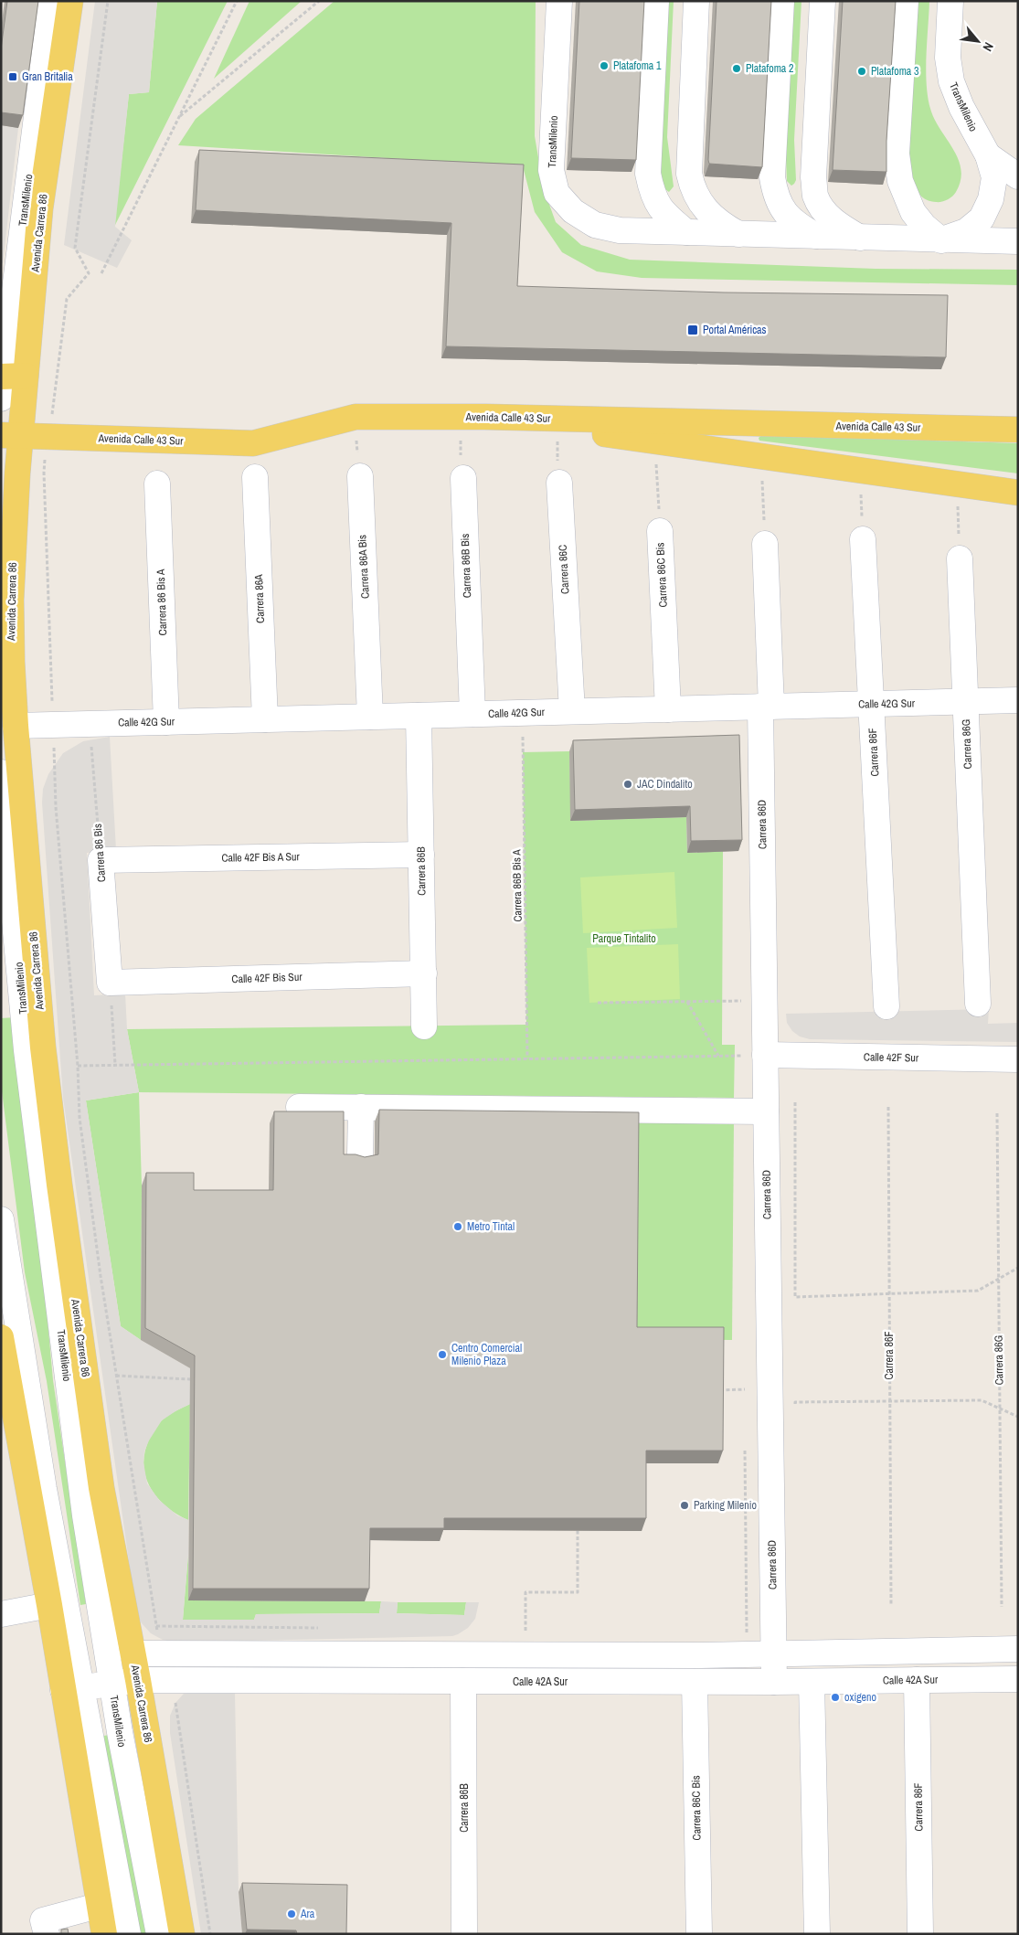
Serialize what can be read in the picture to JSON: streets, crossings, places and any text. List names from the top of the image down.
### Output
{
  "streets": {
    "main road": ["Avenida Carrera 86", "Avenida Calle 43 Sur"],
    "street": [
      "TransMilenio",
      "Carrera 86B Bis",
      "Carrera 86A Bis",
      "Carrera 86C",
      "Carrera 86C Bis",
      "Carrera 86A",
      "Carrera 86 Bis A",
      "Calle 42G Sur",
      "Carrera 86G",
      "Carrera 86F",
      "Carrera 86D",
      "Carrera 86 Bis",
      "Calle 42F Bis A Sur",
      "Carrera 86B",
      "Calle 42F Bis Sur",
      "Calle 42F Sur",
      "Calle 42A Sur"
    ],
    "path": ["Carrera 86B Bis A"]
  },
  "crossings": [
    ["TransMilenio", "Avenida Carrera 86"],
    ["TransMilenio", "Calle 42A Sur"],
    ["Avenida Carrera 86", "Avenida Calle 43 Sur"],
    ["Avenida Carrera 86", "Calle 42G Sur"],
    ["Avenida Carrera 86", "Calle 42A Sur"],
    ["Carrera 86B Bis", "Calle 42G Sur"],
    ["Carrera 86A Bis", "Calle 42G Sur"],
    ["Carrera 86C", "Calle 42G Sur"],
    ["Carrera 86C Bis", "Calle 42G Sur"],
    ["Carrera 86C Bis", "Calle 42A Sur"],
    ["Carrera 86A", "Calle 42G Sur"],
    ["Carrera 86 Bis A", "Calle 42G Sur"],
    ["Calle 42G Sur", "Carrera 86G"],
    ["Calle 42G Sur", "Carrera 86F"],
    ["Calle 42G Sur", "Carrera 86D"],
    ["Calle 42G Sur", "Carrera 86 Bis"],
    ["Calle 42G Sur", "Carrera 86B"],
    ["Calle 42G Sur", "Carrera 86B Bis A"],
    ["Carrera 86F", "Calle 42A Sur"],
    ["Carrera 86D", "Calle 42F Sur"],
    ["Carrera 86D", "Calle 42A Sur"],
    ["Carrera 86 Bis", "Calle 42F Bis A Sur"],
    ["Carrera 86 Bis", "Calle 42F Bis Sur"],
    ["Calle 42F Bis A Sur", "Carrera 86B"],
    ["Carrera 86B", "Calle 42F Bis Sur"],
    ["Carrera 86B", "Calle 42A Sur"]
  ],
  "parks": ["Parque Tintalito"],
  "places": {
    "other": [
      "Platafoma 1",
      "Platafoma 2",
      "Platafoma 3",
      "JAC Dindalito",
      "Metro Tintal",
      "Centro Comercial Milenio Plaza",
      "Parking Milenio",
      "oxigeno",
      "Ara"
    ],
    "transit": ["Gran Britalia", "Portal Américas"]
  },
  "north": "bottom right"
}
